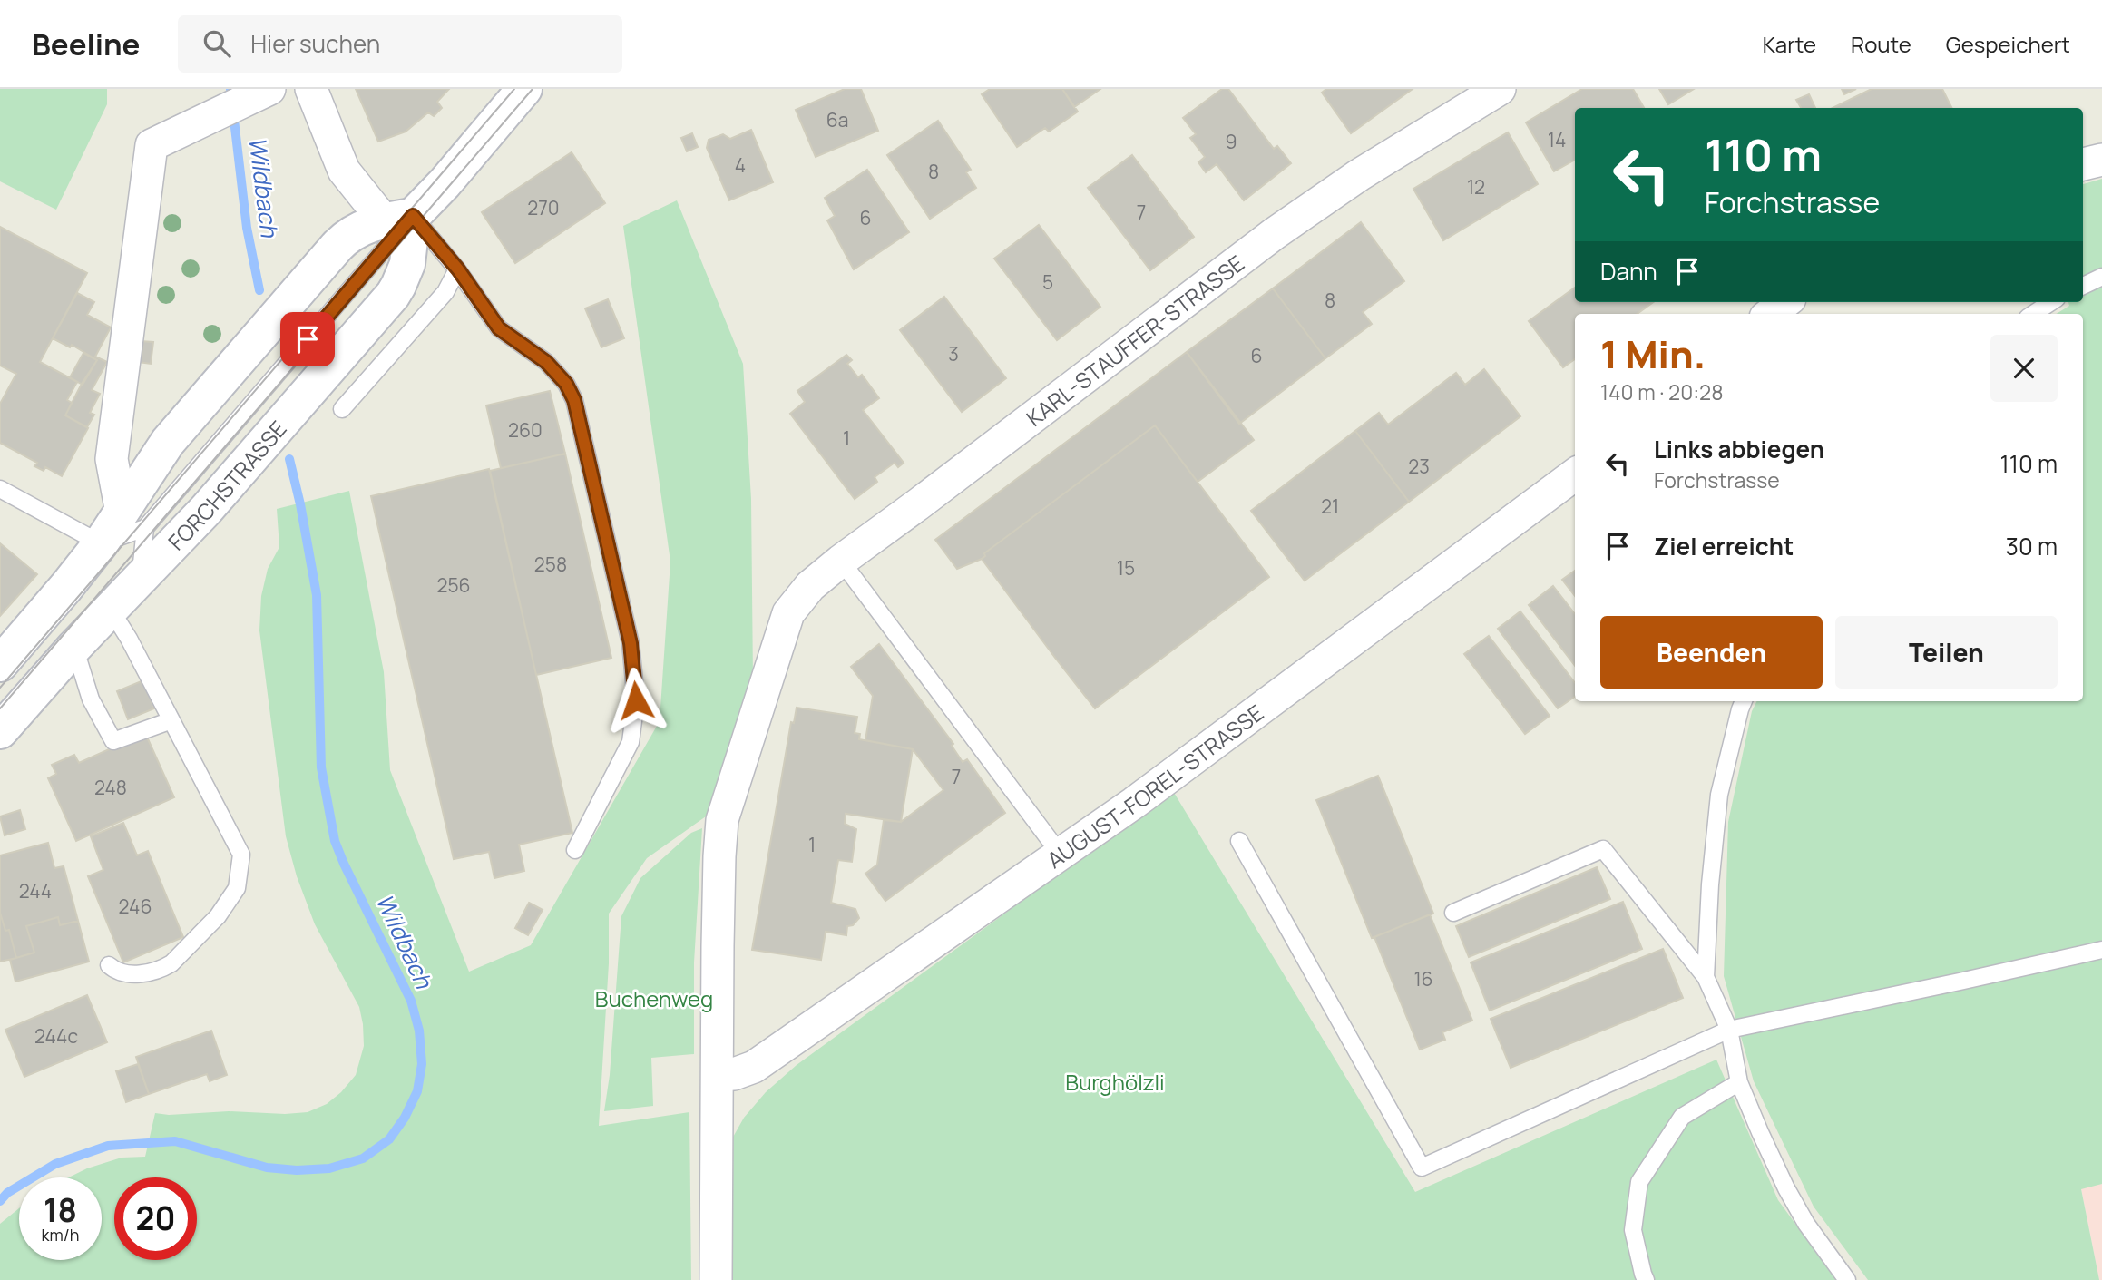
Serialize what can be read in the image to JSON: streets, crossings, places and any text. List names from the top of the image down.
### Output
{
  "streets": {
    "main road": ["FORCHSTRASSE"],
    "street": ["KARL-STAUFFER-STRASSE", "AUGUST-FOREL-STRASSE"]
  },
  "crossings": [
    ["KARL-STAUFFER-STRASSE", "AUGUST-FOREL-STRASSE"]
  ],
  "water": ["Wildbach"],
  "parks": ["Buchenweg", "Burghölzli"],
  "house_numbers": [
    "6a",
    "14",
    "9",
    "4",
    "8",
    "12",
    "270",
    "7",
    "6",
    "5",
    "8",
    "3",
    "6",
    "260",
    "1",
    "23",
    "21",
    "258",
    "15",
    "256",
    "7",
    "248",
    "1",
    "244",
    "246",
    "16",
    "244c"
  ],
  "page": {
    "header": "Beeline",
    "search": "Hier suchen",
    "nav": ["Karte", "Route", "Gespeichert"],
    "turn": ["110 m", "Forchstrasse"],
    "then": "Dann",
    "heading": ["1 Min.", "140 m · 20:28"],
    "list": [
      {
        "name": "Links abbiegen",
        "note": "Forchstrasse",
        "value": "110 m"
      },
      {
        "name": "Ziel erreicht",
        "value": "30 m"
      }
    ],
    "buttons": ["Beenden", "Teilen"],
    "speed": "18 km/h",
    "limit": "20"
  }
}
